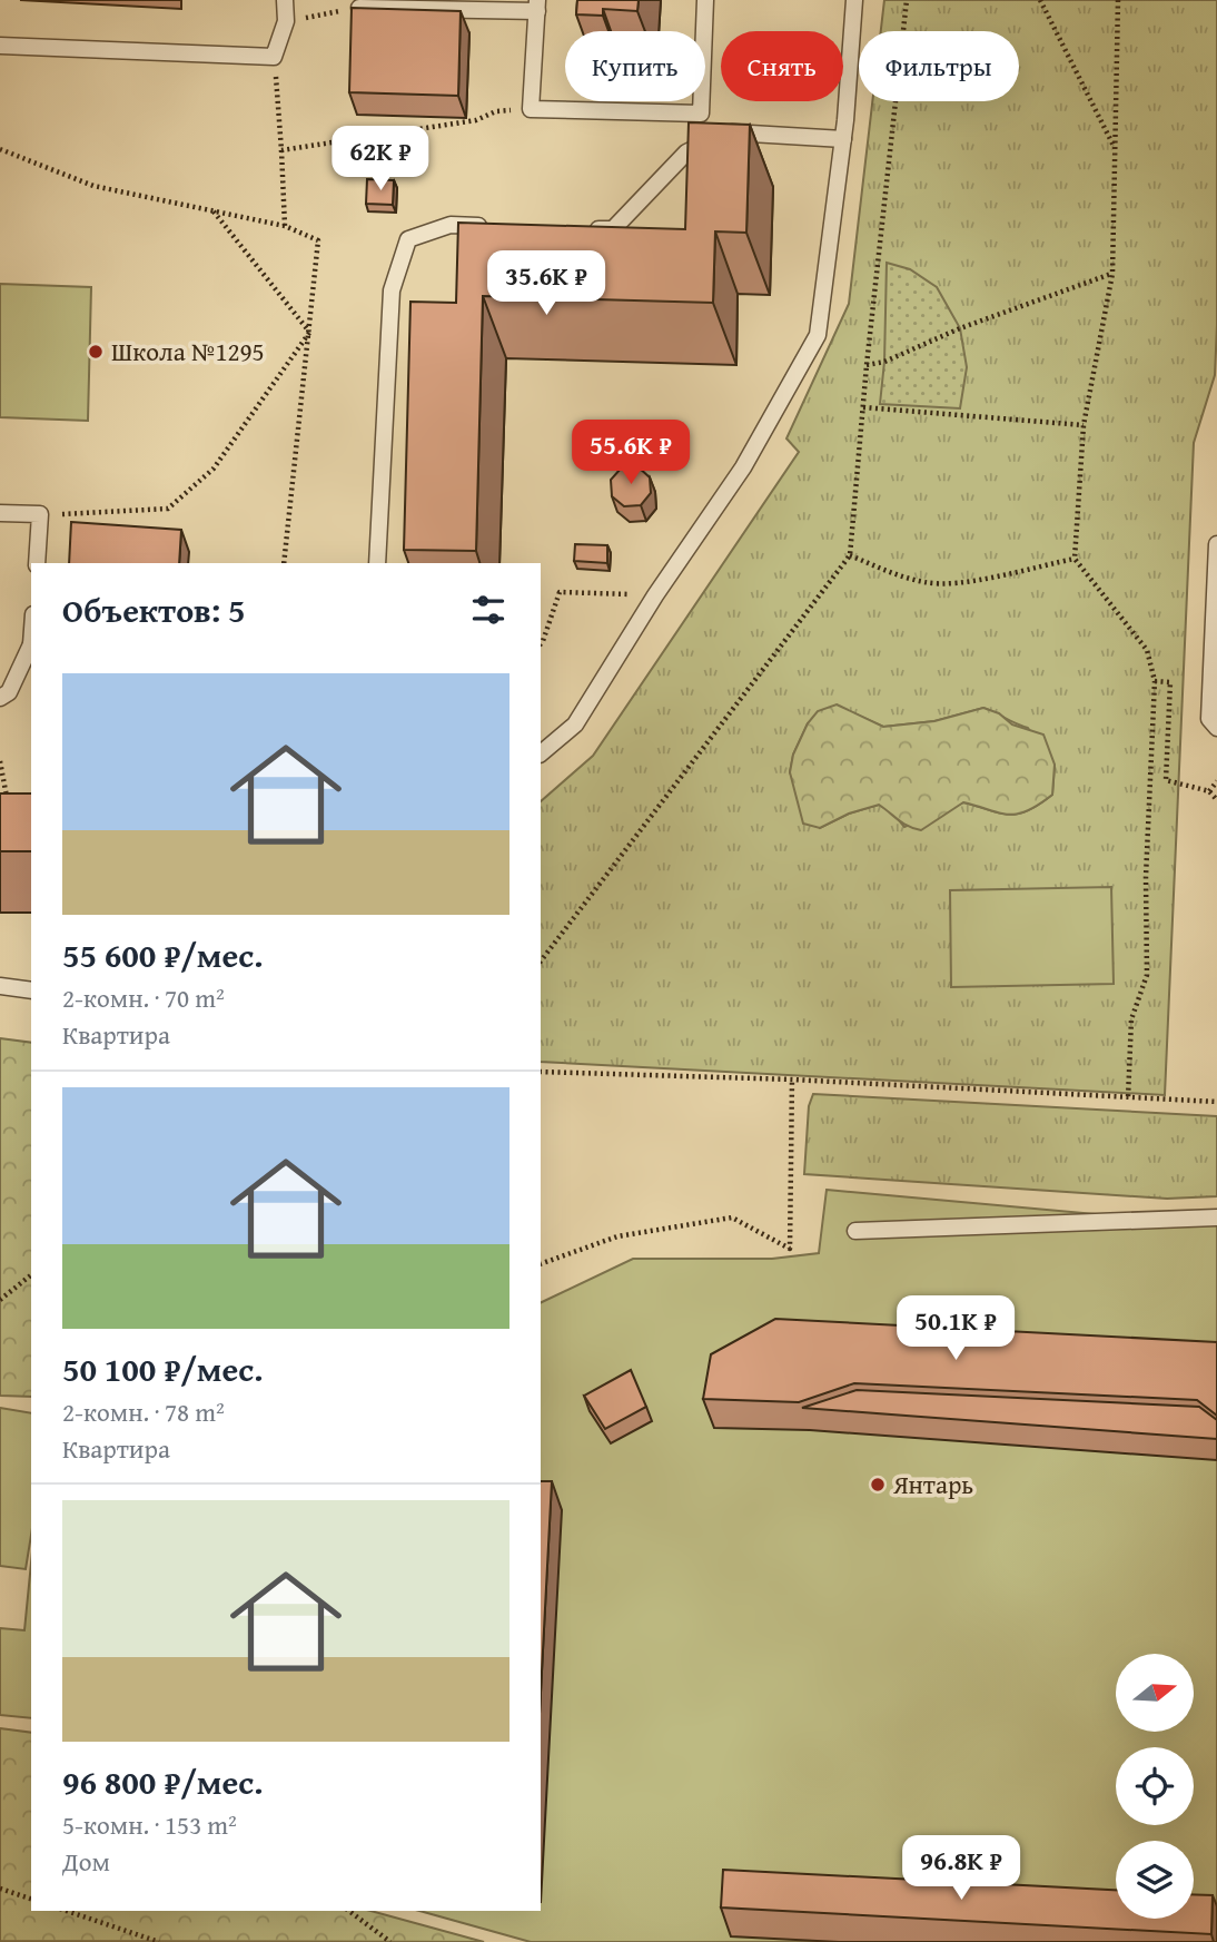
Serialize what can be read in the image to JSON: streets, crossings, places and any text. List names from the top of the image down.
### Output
{
  "places": ["Школа №1295", "Янтарь"],
  "north": "right",
  "page": {
    "chip": ["Купить", "Снять", "Фильтры"],
    "price": [
      "62K ₽",
      "35.6K ₽",
      "55.6K ₽",
      "50.1K ₽",
      "96.8K ₽"
    ],
    "heading": "Объектов: 5",
    "list": [
      {
        "name": "55 600 ₽/мес.",
        "note": "2-комн. · 70 m² · Квартира"
      },
      {
        "name": "50 100 ₽/мес.",
        "note": "2-комн. · 78 m² · Квартира"
      },
      {
        "name": "96 800 ₽/мес.",
        "note": "5-комн. · 153 m² · Дом"
      }
    ]
  }
}
